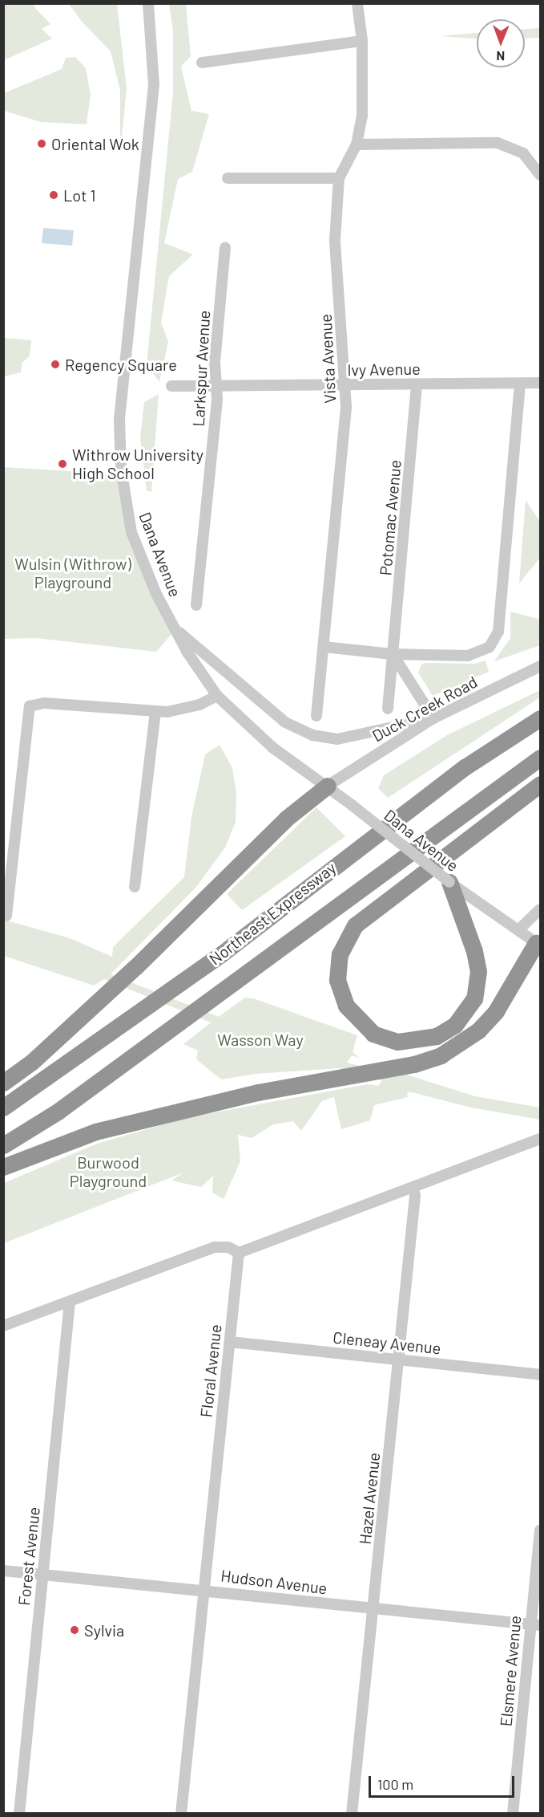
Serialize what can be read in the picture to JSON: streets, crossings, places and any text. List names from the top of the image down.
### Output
{
  "streets": {
    "highway": ["Northeast Expressway"],
    "street": [
      "Vista Avenue",
      "Larkspur Avenue",
      "Ivy Avenue",
      "Potomac Avenue",
      "Dana Avenue",
      "Duck Creek Road",
      "Cleneay Avenue",
      "Floral Avenue",
      "Hazel Avenue",
      "Forest Avenue",
      "Hudson Avenue",
      "Elsmere Avenue"
    ]
  },
  "crossings": [
    ["Vista Avenue", "Ivy Avenue"],
    ["Larkspur Avenue", "Ivy Avenue"],
    ["Ivy Avenue", "Potomac Avenue"],
    ["Dana Avenue", "Duck Creek Road"],
    ["Cleneay Avenue", "Floral Avenue"],
    ["Cleneay Avenue", "Hazel Avenue"],
    ["Floral Avenue", "Hudson Avenue"],
    ["Hazel Avenue", "Hudson Avenue"],
    ["Forest Avenue", "Hudson Avenue"],
    ["Hudson Avenue", "Elsmere Avenue"]
  ],
  "parks": ["Wulsin (Withrow) Playground", "Wasson Way", "Burwood Playground"],
  "places": [
    "Oriental Wok",
    "Lot 1",
    "Regency Square",
    "Withrow University High School",
    "Sylvia"
  ],
  "scale_bar": "100 m",
  "north": "bottom"
}
